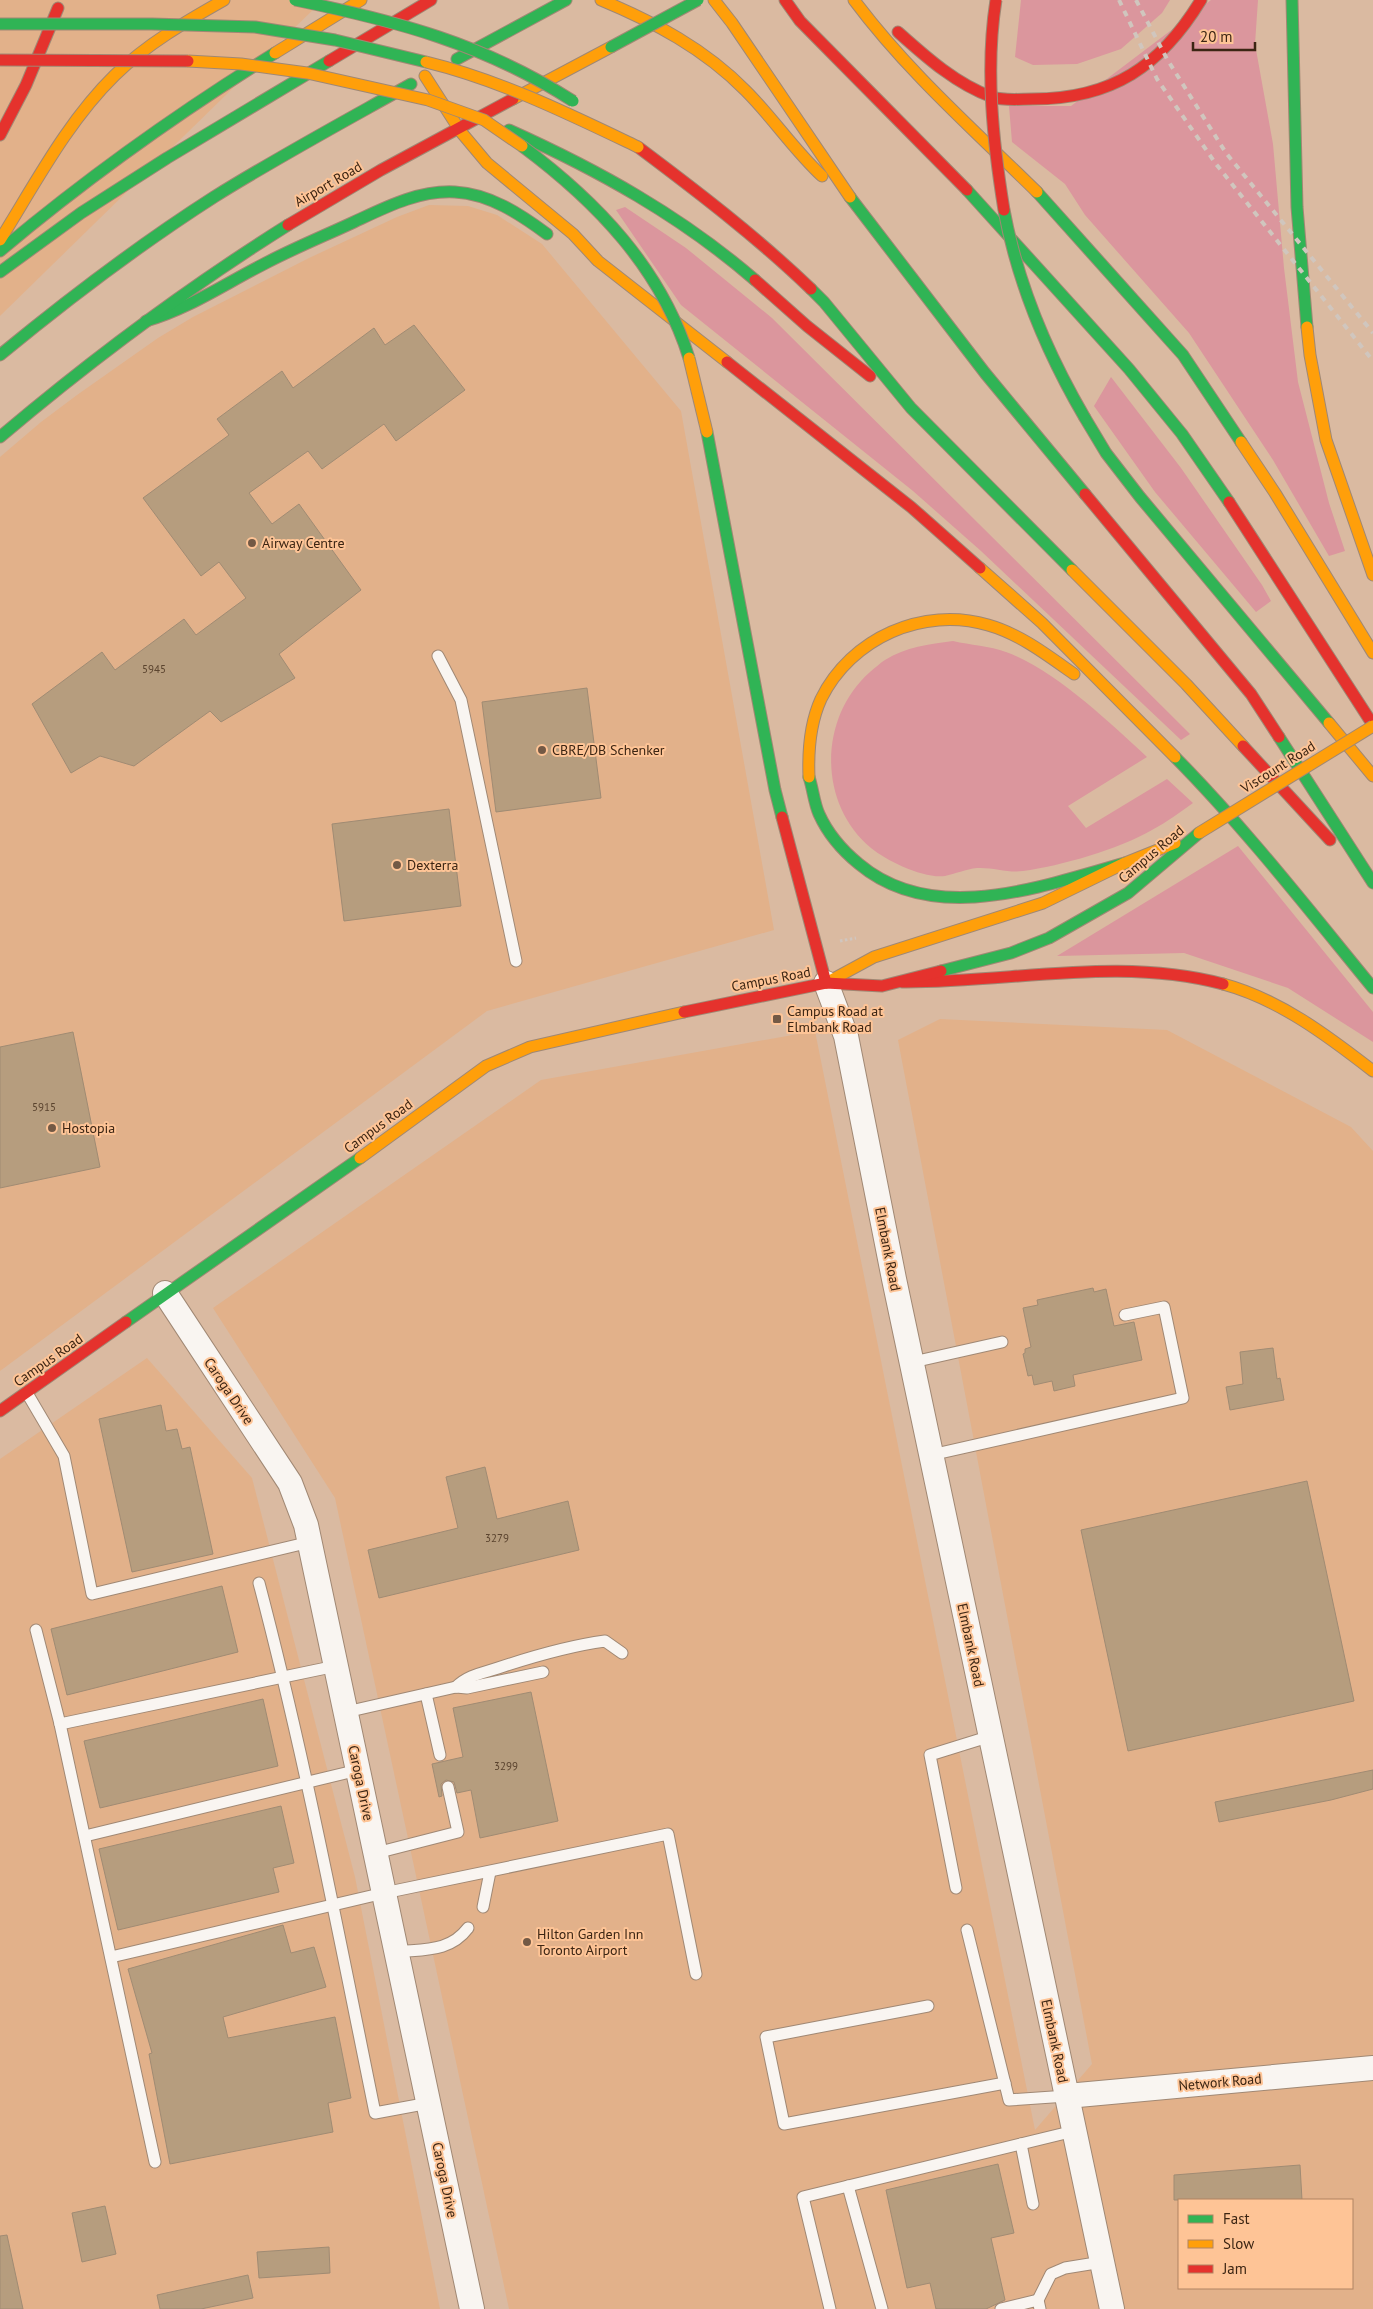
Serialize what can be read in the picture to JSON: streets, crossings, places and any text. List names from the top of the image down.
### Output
{
  "streets": {
    "main road": ["Airport Road", "Viscount Road", "Campus Road"],
    "street": ["Elmbank Road", "Caroga Drive", "Network Road"]
  },
  "crossings": [
    ["Viscount Road", "Campus Road"],
    ["Campus Road", "Elmbank Road"],
    ["Campus Road", "Caroga Drive"],
    ["Elmbank Road", "Network Road"]
  ],
  "places": {
    "other": [
      "Airway Centre",
      "CBRE/DB Schenker",
      "Dexterra",
      "Hostopia",
      "Hilton Garden Inn Toronto Airport"
    ],
    "transit": ["Campus Road at Elmbank Road"]
  },
  "house_numbers": [
    "5945",
    "5915",
    "3279",
    "3299"
  ],
  "legend": ["Fast", "Slow", "Jam"],
  "scale_bar": "20 m"
}
